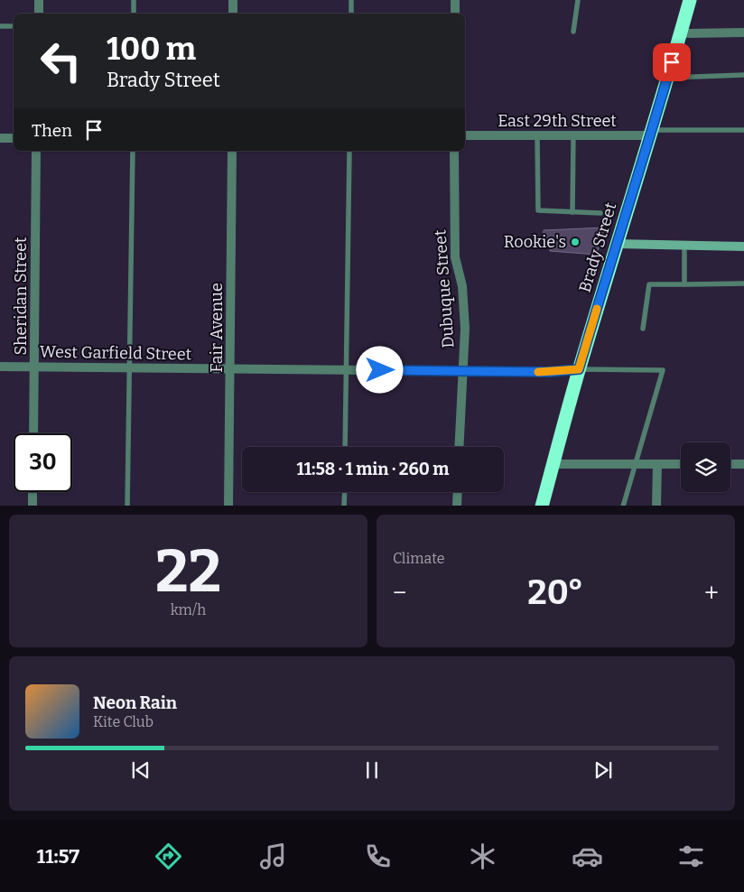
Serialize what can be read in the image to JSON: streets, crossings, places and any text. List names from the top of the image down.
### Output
{
  "streets": {
    "highway": ["Brady Street"],
    "street": [
      "East 29th Street",
      "Dubuque Street",
      "Sheridan Street",
      "Fair Avenue",
      "West Garfield Street"
    ]
  },
  "crossings": [
    ["East 29th Street", "Brady Street"],
    ["Brady Street", "West Garfield Street"],
    ["Dubuque Street", "West Garfield Street"],
    ["Sheridan Street", "West Garfield Street"],
    ["Fair Avenue", "West Garfield Street"]
  ],
  "places": ["Rookie's"],
  "page": {
    "turn": ["100 m", "Brady Street"],
    "then": "Then",
    "limit": "30",
    "trip": "11:58 · 1 min · 260 m",
    "tile": [
      ["22", "km/h"],
      "Climate"
    ],
    "heat": ["−", "20°", "+"],
    "song": ["Neon Rain", "Kite Club"],
    "tabs": "11:57"
  }
}
